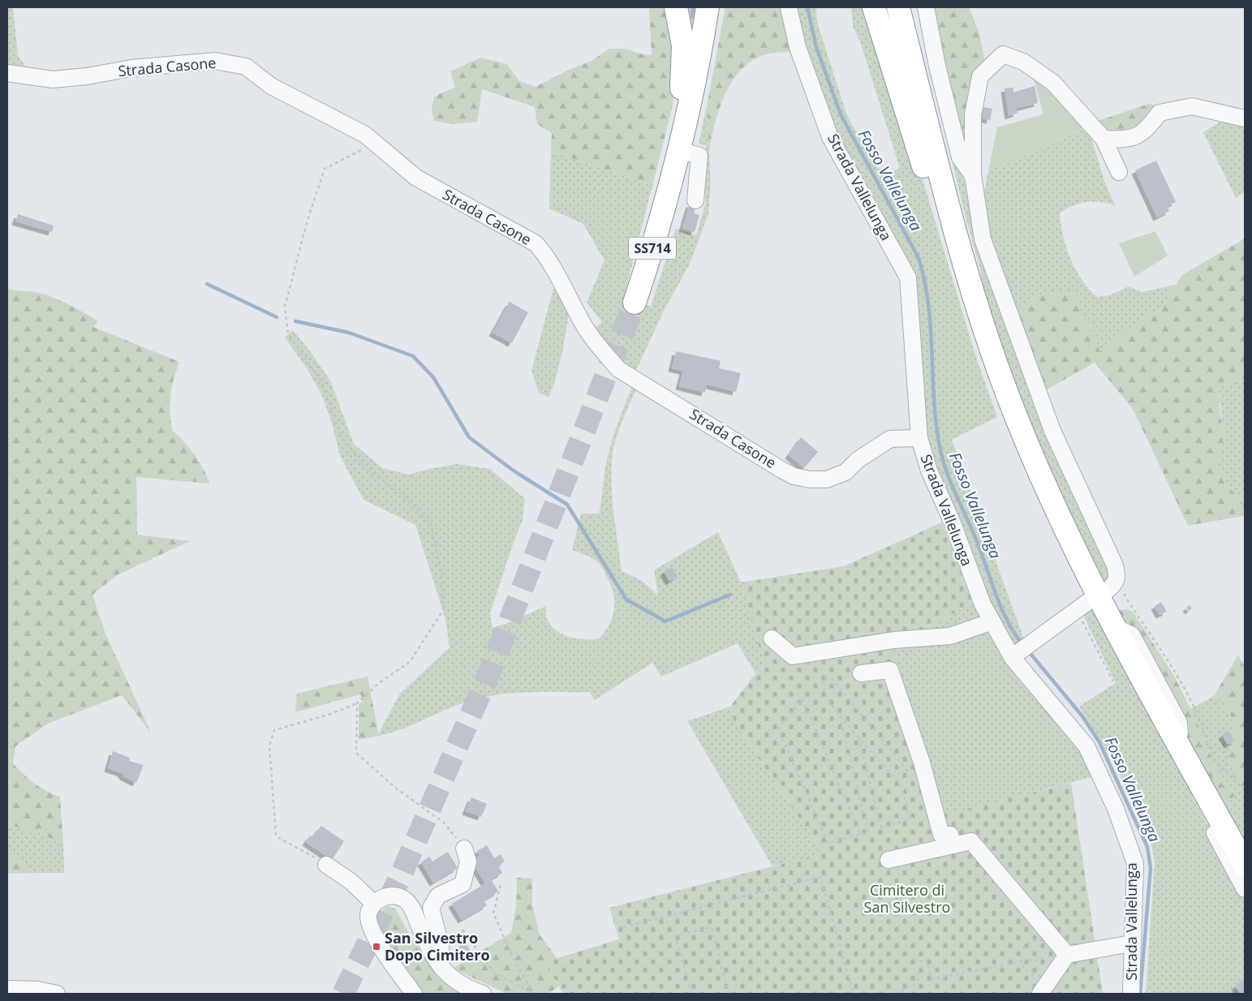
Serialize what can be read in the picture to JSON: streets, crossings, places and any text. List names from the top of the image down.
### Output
{
  "streets": {
    "highway": ["SS714"],
    "street": ["Strada Casone", "Strada Vallelunga"]
  },
  "crossings": [
    ["Strada Casone", "Strada Vallelunga"]
  ],
  "water": ["Fosso Vallelunga"],
  "parks": ["Cimitero di San Silvestro"],
  "places": {
    "transit": ["San Silvestro Dopo Cimitero"]
  }
}
